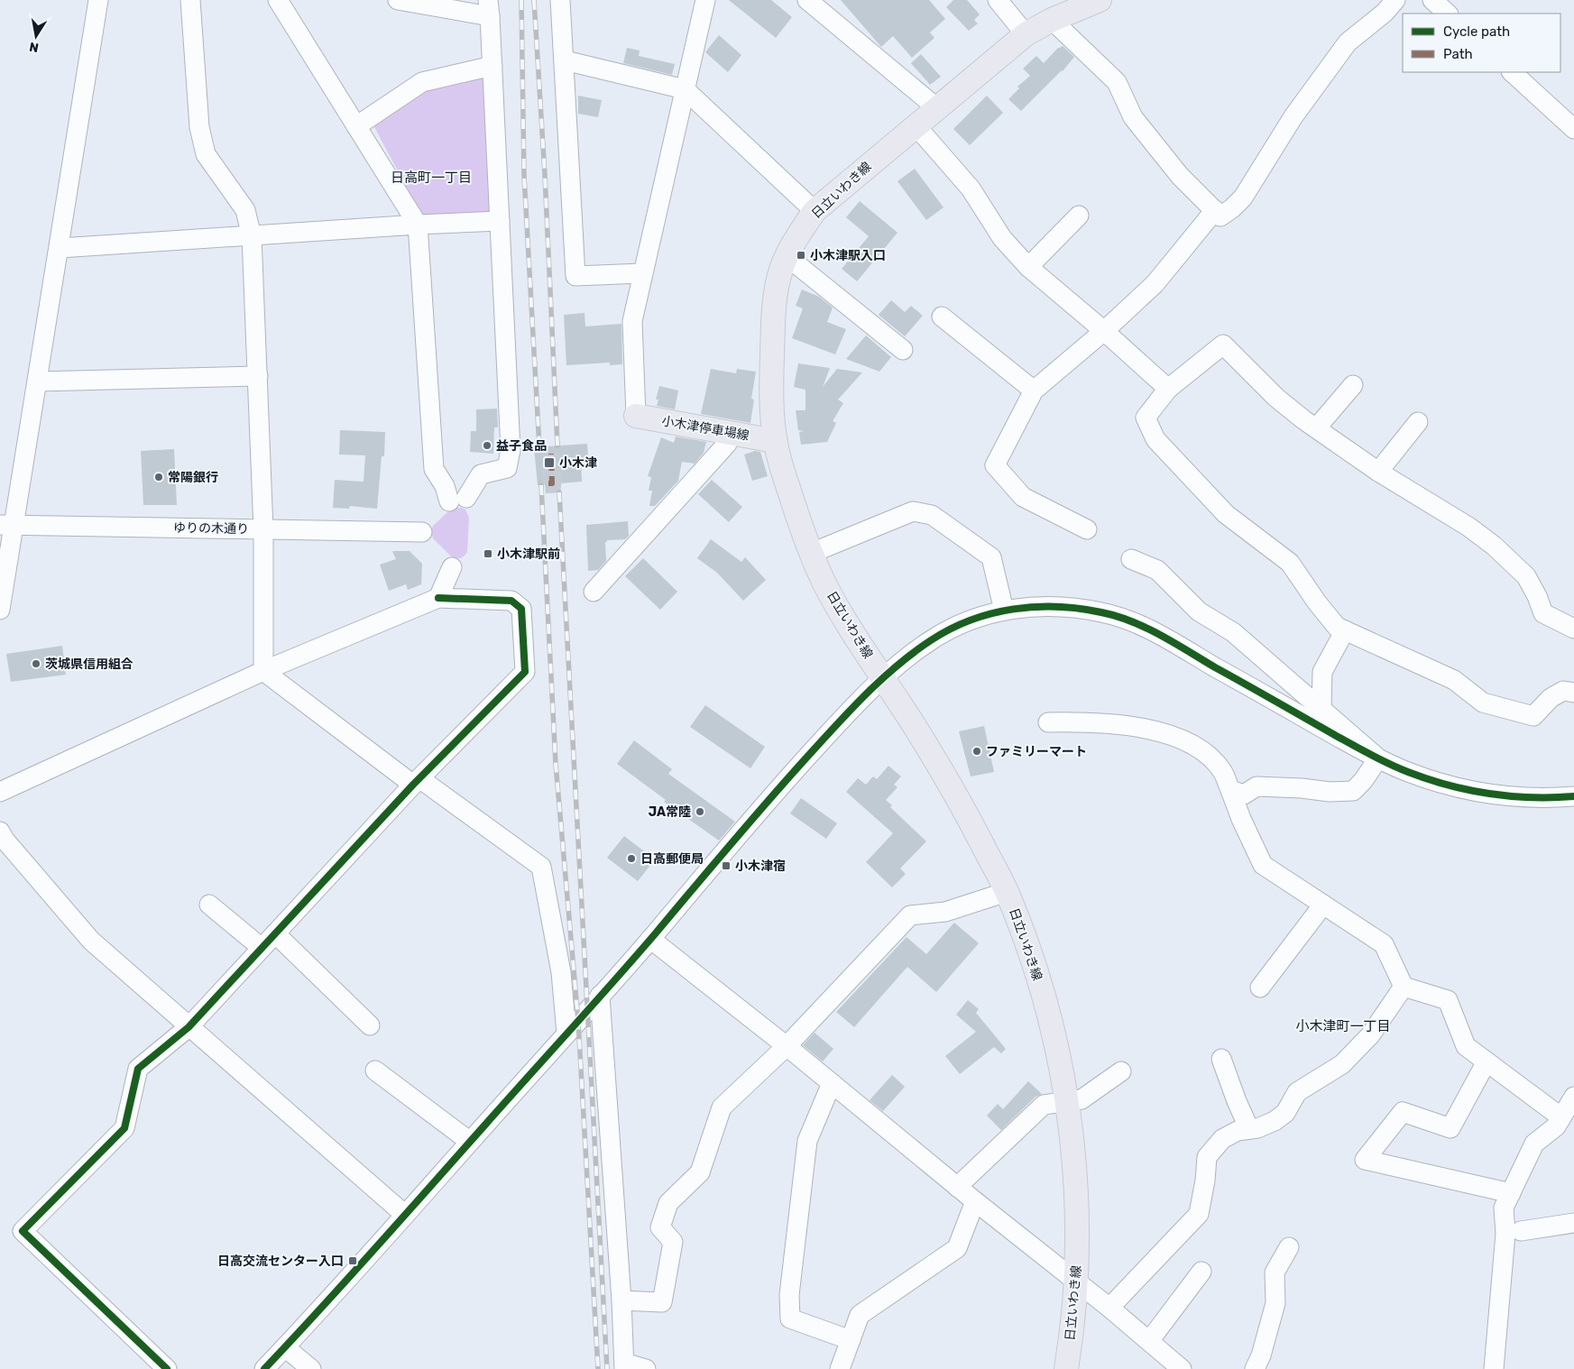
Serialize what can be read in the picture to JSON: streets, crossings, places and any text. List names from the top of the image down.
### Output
{
  "streets": {
    "main road": ["日立いわき線", "小木津停車場線"],
    "street": ["ゆりの木通り"]
  },
  "crossings": [
    ["日立いわき線", "小木津停車場線"]
  ],
  "districts": ["日高町一丁目", "小木津町一丁目"],
  "places": {
    "transit": [
      "小木津駅入口",
      "小木津",
      "小木津駅前",
      "小木津宿",
      "日高交流センター入口"
    ],
    "other": [
      "益子食品",
      "常陽銀行",
      "茨城県信用組合",
      "ファミリーマート",
      "JA常陸",
      "日高郵便局"
    ]
  },
  "legend": ["Cycle path", "Path"],
  "north": "bottom"
}
